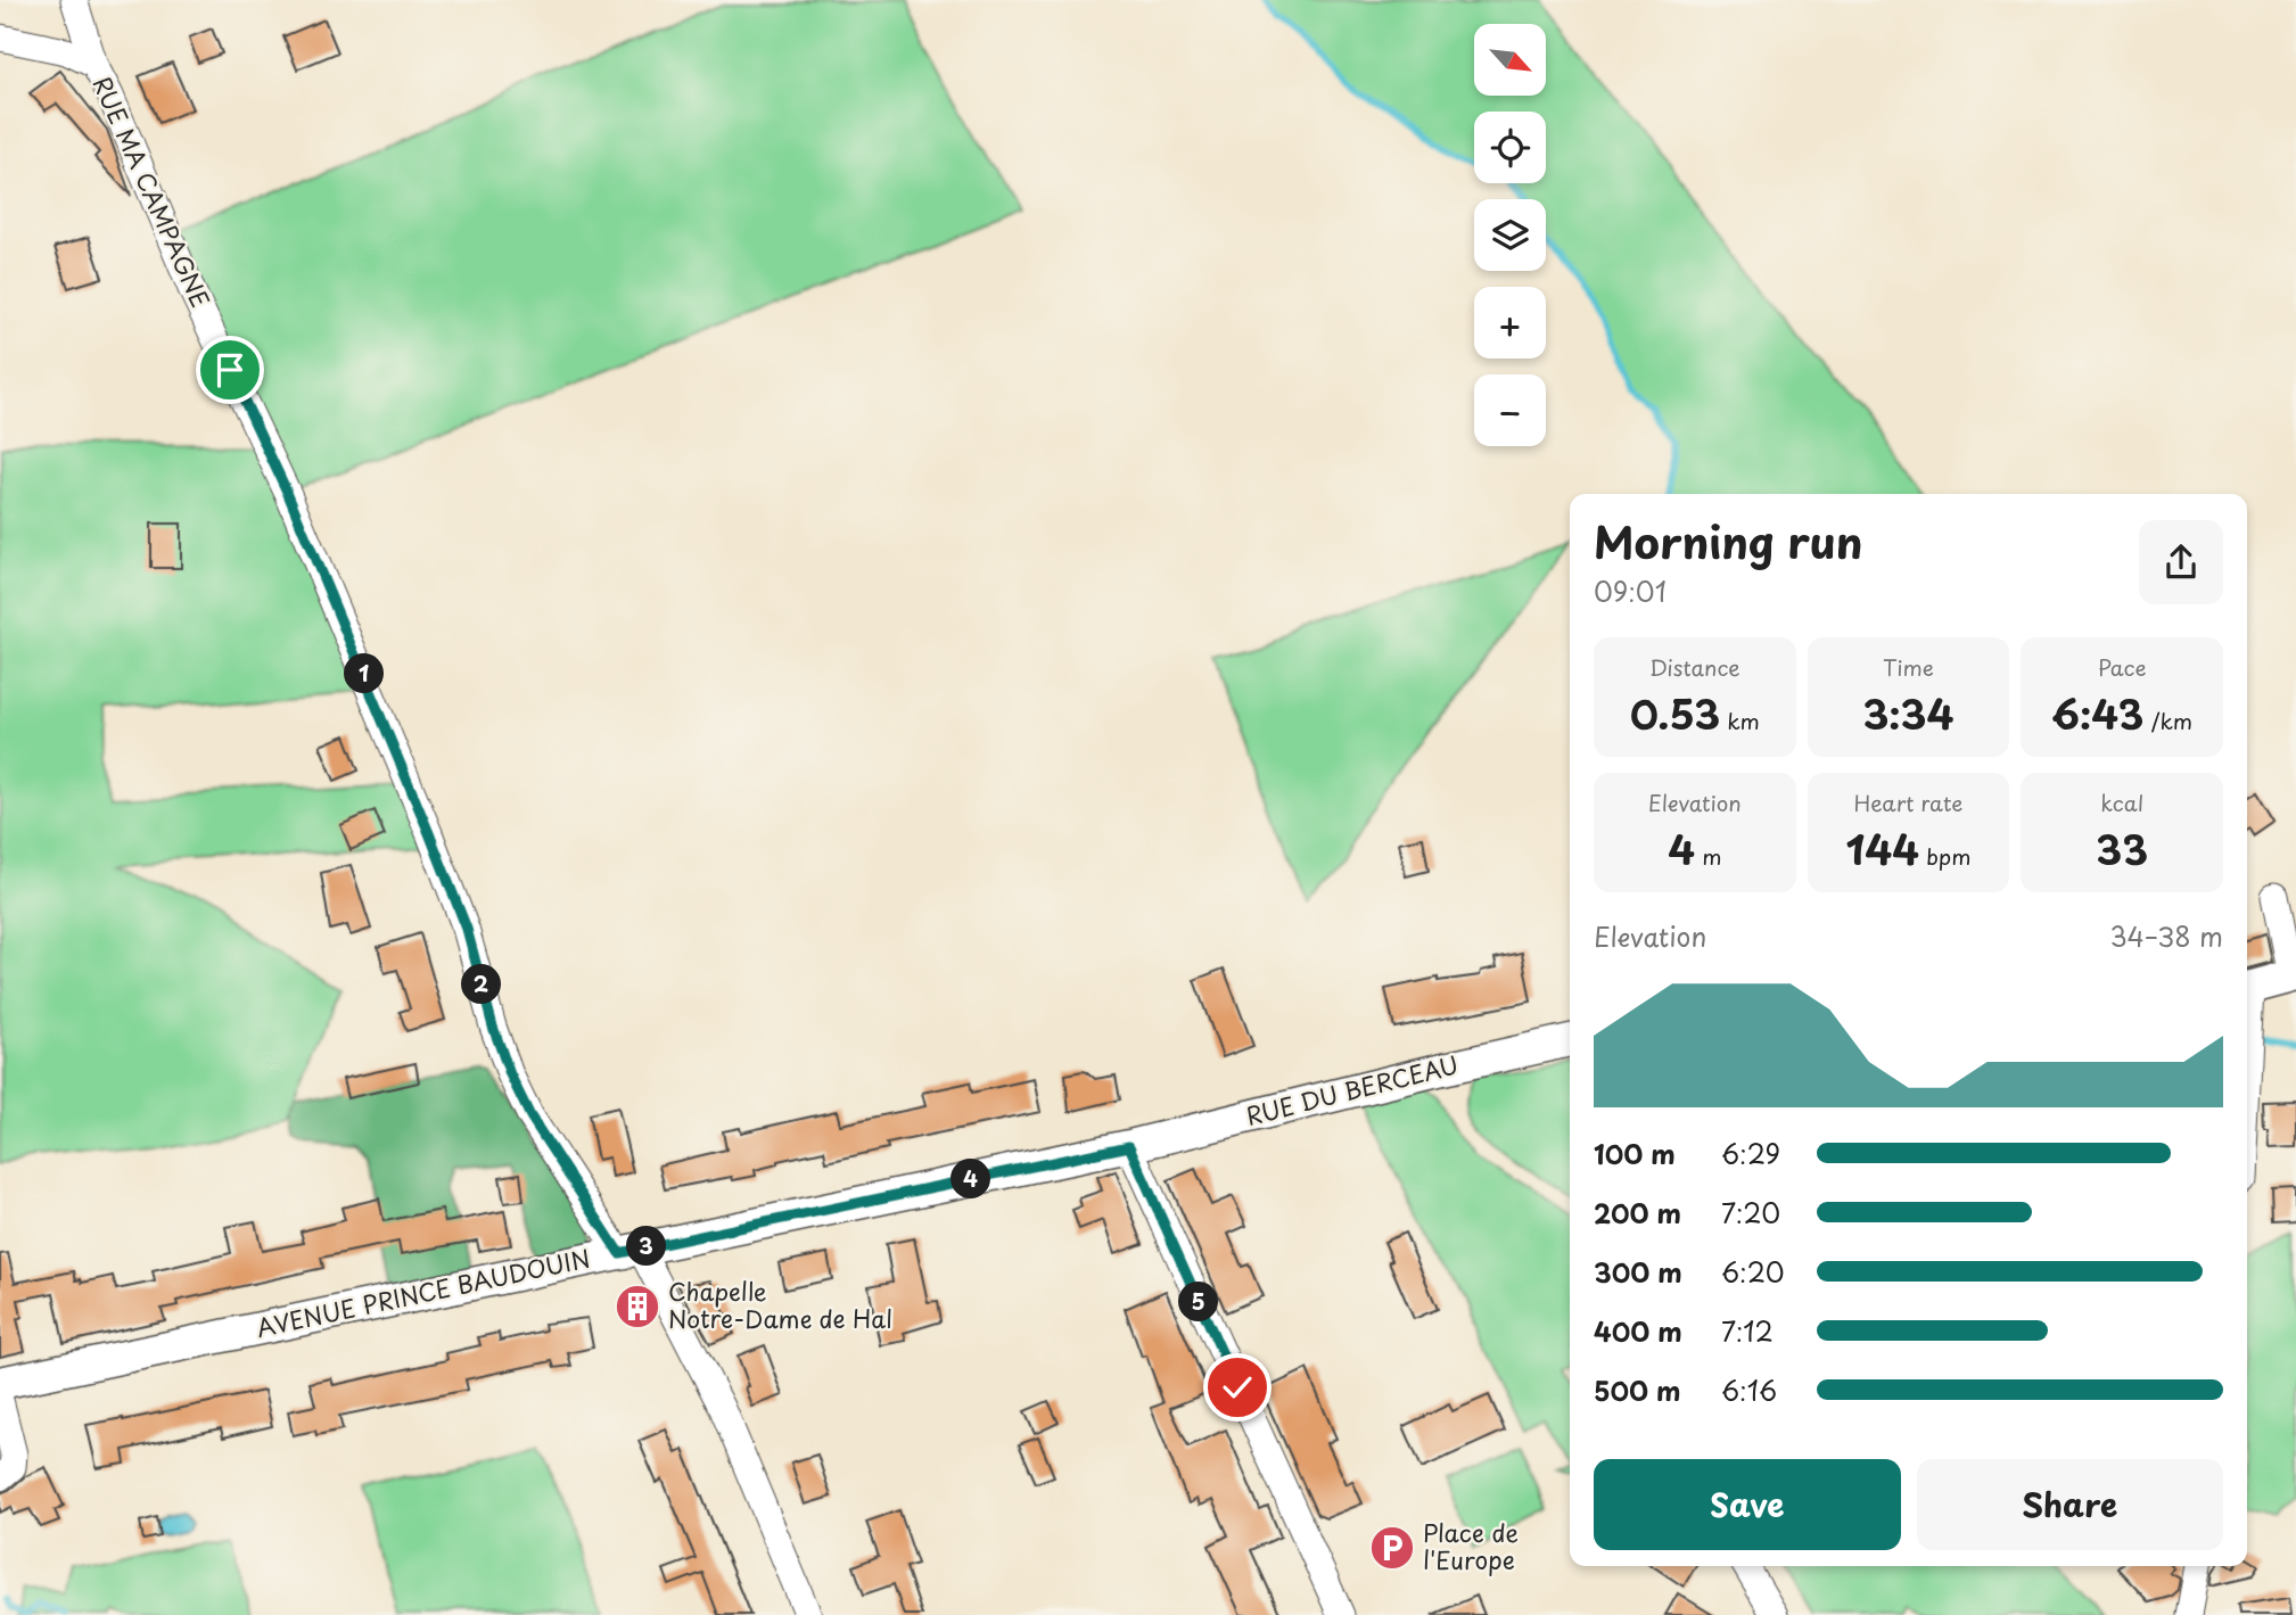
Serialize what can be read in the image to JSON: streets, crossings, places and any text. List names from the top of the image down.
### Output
{
  "streets": {
    "street": ["RUE MA CAMPAGNE", "RUE DU BERCEAU", "AVENUE PRINCE BAUDOUIN"]
  },
  "crossings": [
    ["RUE MA CAMPAGNE", "AVENUE PRINCE BAUDOUIN"],
    ["RUE DU BERCEAU", "AVENUE PRINCE BAUDOUIN"]
  ],
  "places": {
    "building": ["Chapelle Notre-Dame de Hal"],
    "parking": ["Place de l'Europe"]
  },
  "north": "bottom right",
  "page": {
    "map_buttons": ["+", "−"],
    "heading": ["Morning run", "09:01"],
    "stats": [
      ["Distance", "0.53 km"],
      ["Time", "3:34"],
      ["Pace", "6:43 /km"],
      ["Elevation", "4 m"],
      ["Heart rate", "144 bpm"],
      ["kcal", "33"]
    ],
    "pins": [
      "1",
      "2",
      "4",
      "3",
      "5"
    ],
    "chart": ["Elevation", "34–38 m"],
    "list": [
      {
        "name": "100 m",
        "note": "6:29"
      },
      {
        "name": "200 m",
        "note": "7:20"
      },
      {
        "name": "300 m",
        "note": "6:20"
      },
      {
        "name": "400 m",
        "note": "7:12"
      },
      {
        "name": "500 m",
        "note": "6:16"
      }
    ],
    "buttons": ["Save", "Share"]
  }
}
